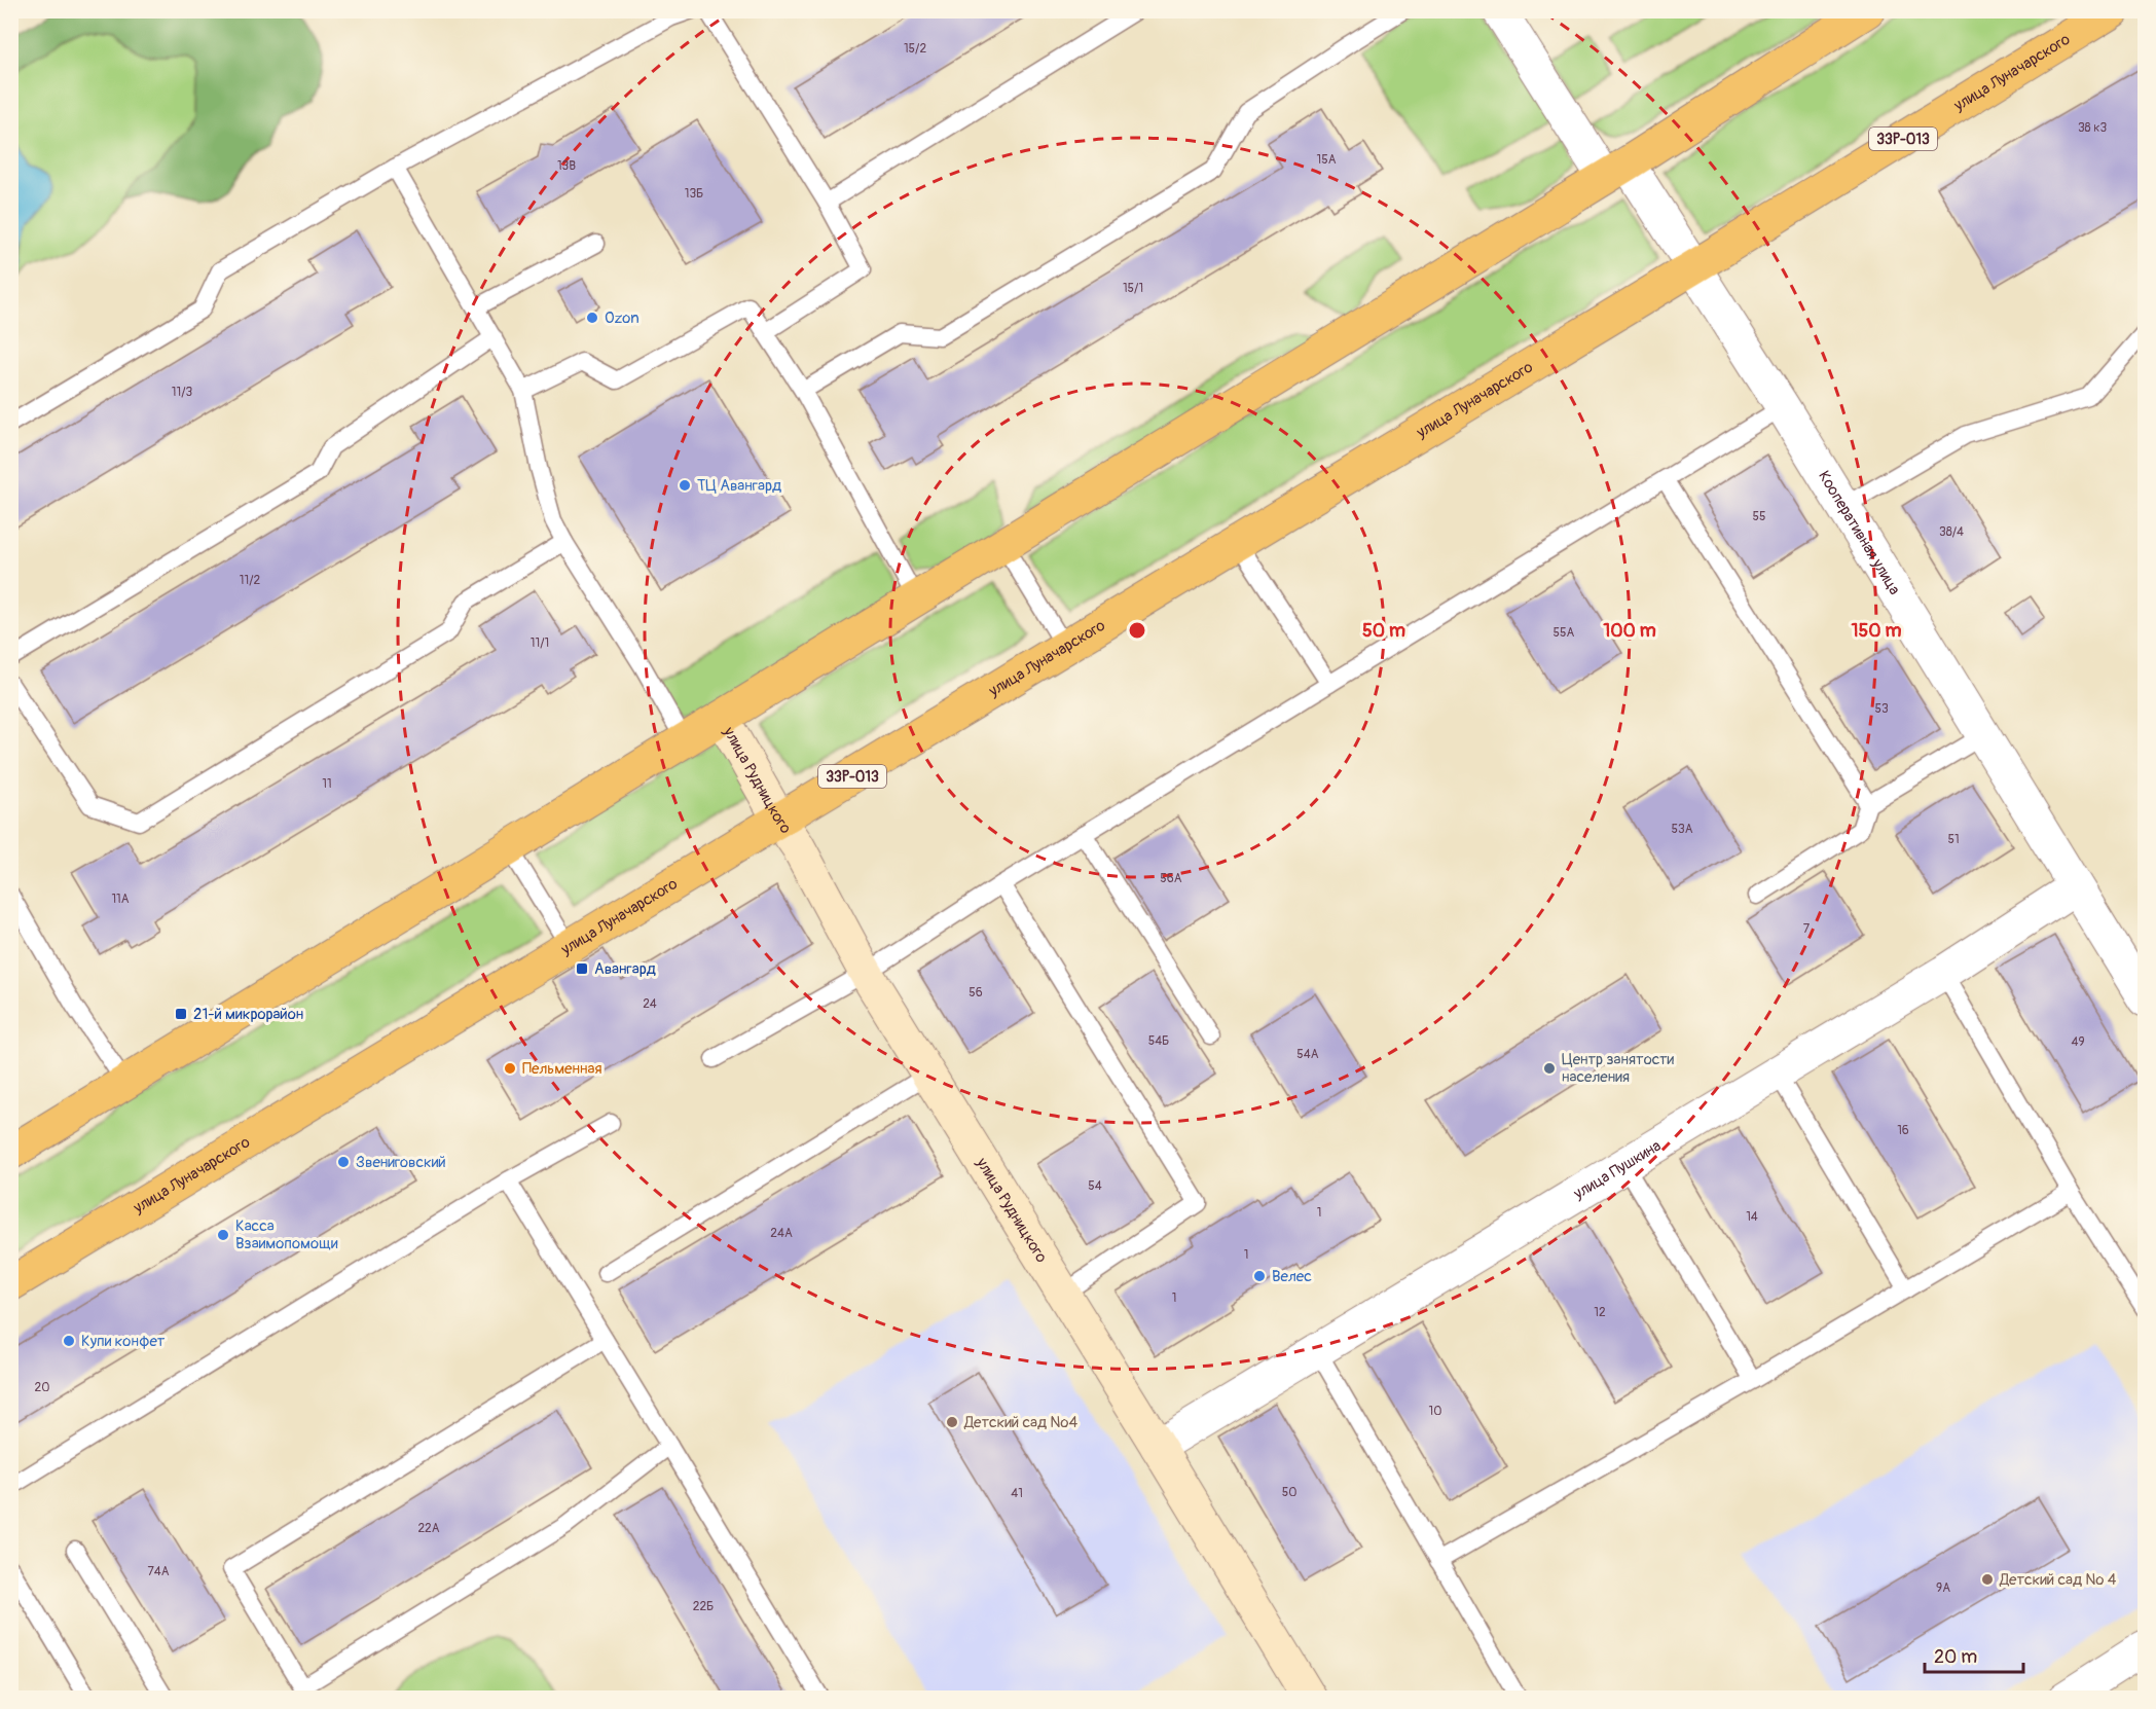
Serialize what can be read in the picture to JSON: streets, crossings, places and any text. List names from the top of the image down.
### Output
{
  "streets": {
    "main road": ["улица Луначарского", "33Р-013"],
    "street": ["Кооперативная улица", "улица Рудницкого", "улица Пушкина"]
  },
  "crossings": [
    ["улица Луначарского", "Кооперативная улица"],
    ["улица Луначарского", "улица Рудницкого"],
    ["Кооперативная улица", "улица Пушкина"],
    ["улица Рудницкого", "улица Пушкина"]
  ],
  "places": {
    "other": [
      "Ozon",
      "ТЦ Авангард",
      "Пельменная",
      "Центр занятости населения",
      "Звениговский",
      "Касса Взаимопомощи",
      "Велес",
      "Купи конфет",
      "Детский сад №4",
      "Детский сад № 4"
    ],
    "transit": ["Авангард", "21-й микрорайон"]
  },
  "house_numbers": [
    "15/2",
    "38 к3",
    "15А",
    "13В",
    "13Б",
    "15/1",
    "11/3",
    "55",
    "38/4",
    "11/2",
    "55А",
    "11/1",
    "53",
    "11",
    "53А",
    "51",
    "56А",
    "11А",
    "7",
    "56",
    "24",
    "54Б",
    "49",
    "54А",
    "16",
    "54",
    "1",
    "14",
    "24А",
    "1",
    "1",
    "12",
    "20",
    "10",
    "50",
    "41",
    "22А",
    "74А",
    "9А",
    "22Б"
  ],
  "scale_bar": "20 m",
  "rings": ["50 m", "100 m", "150 m"]
}
